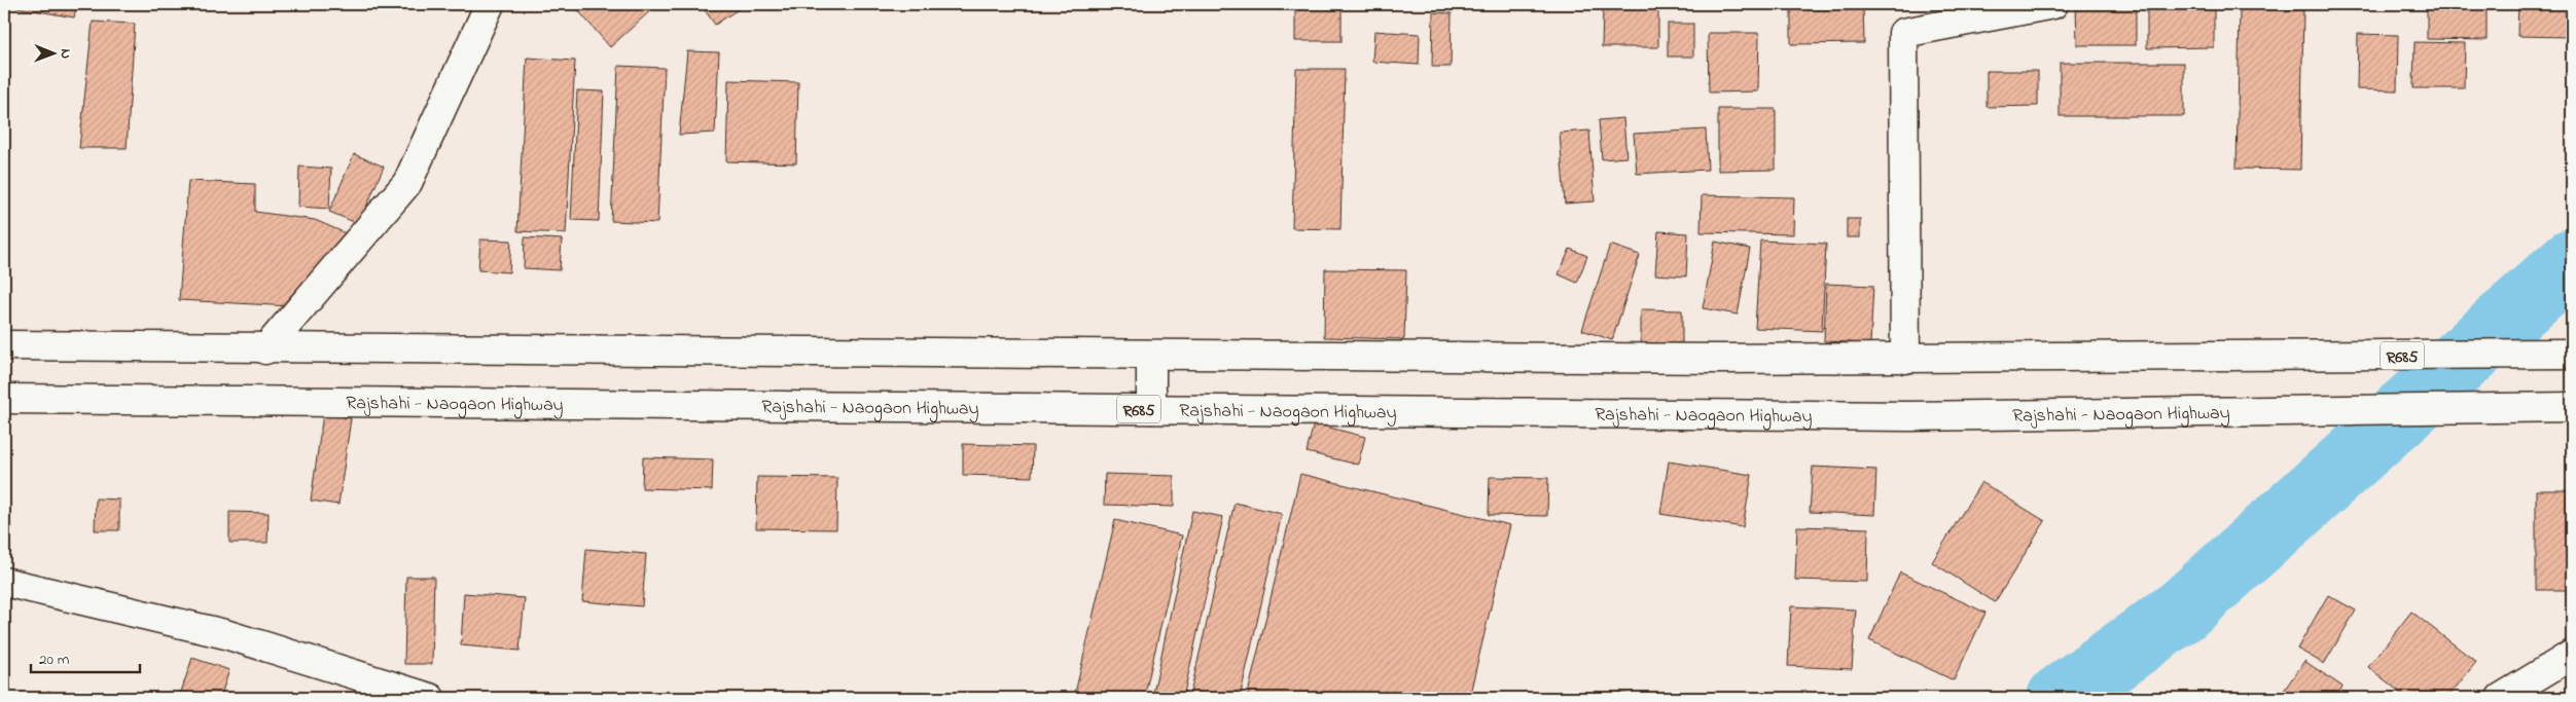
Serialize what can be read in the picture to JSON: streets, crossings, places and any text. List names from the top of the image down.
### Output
{
  "streets": {
    "main road": ["R685", "Rajshahi - Naogaon Highway"]
  },
  "scale_bar": "20 m",
  "north": "right"
}
